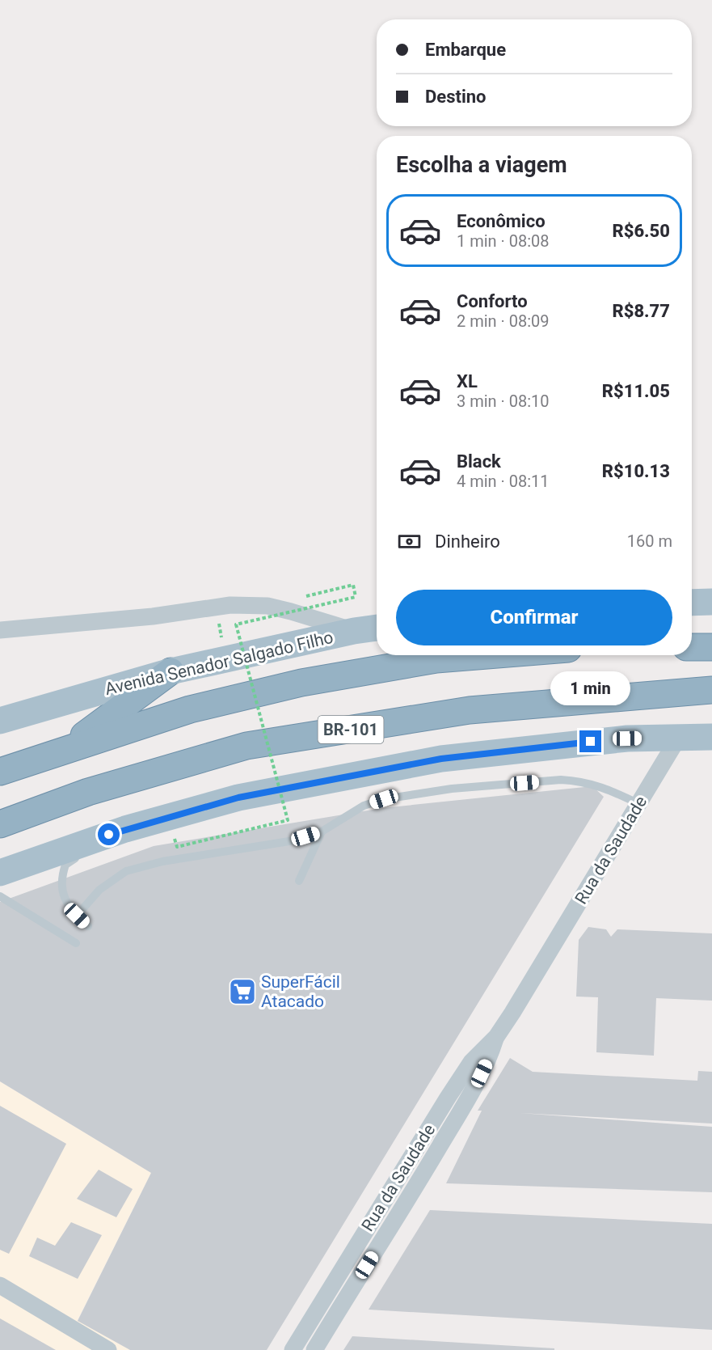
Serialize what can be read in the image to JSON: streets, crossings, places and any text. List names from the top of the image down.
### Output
{
  "streets": {
    "highway": ["BR-101"],
    "main road": ["Avenida Senador Salgado Filho"],
    "street": ["Rua da Saudade"]
  },
  "places": {
    "supermarket": ["SuperFácil Atacado"]
  },
  "page": {
    "banner": ["Embarque", "Destino"],
    "heading": "Escolha a viagem",
    "list": [
      {
        "name": "Econômico",
        "note": "1 min · 08:08",
        "value": "R$6.50"
      },
      {
        "name": "Conforto",
        "note": "2 min · 08:09",
        "value": "R$8.77"
      },
      {
        "name": "XL",
        "note": "3 min · 08:10",
        "value": "R$11.05"
      },
      {
        "name": "Black",
        "note": "4 min · 08:11",
        "value": "R$10.13"
      }
    ],
    "pay": ["Dinheiro", "160 m"],
    "buttons": "Confirmar",
    "bubble": "1 min"
  }
}
